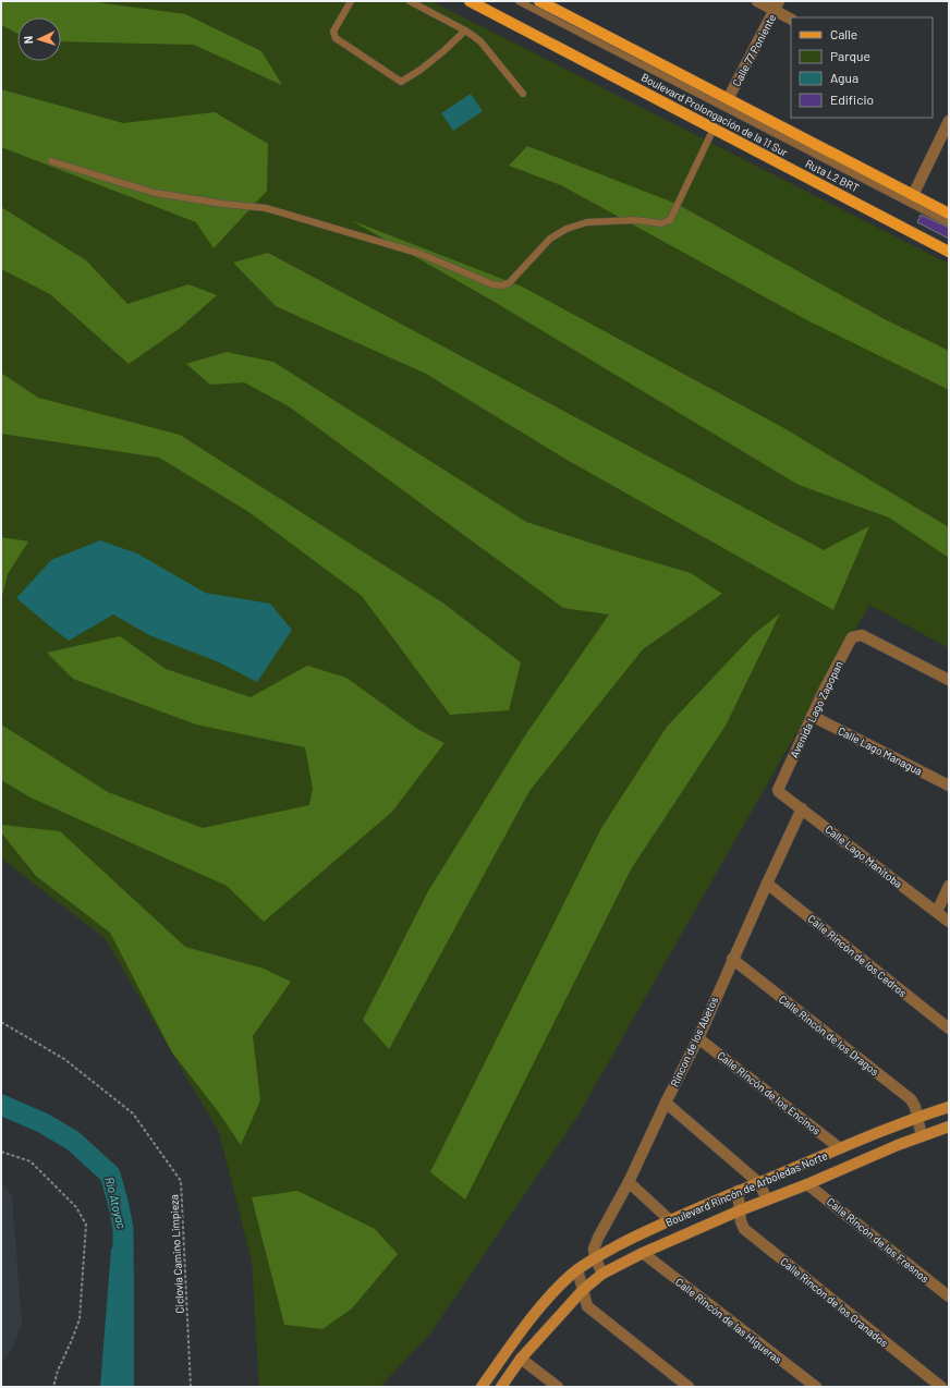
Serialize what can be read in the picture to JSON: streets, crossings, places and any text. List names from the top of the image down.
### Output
{
  "streets": {
    "main road": ["Boulevard Prolongación de la 11 Sur"],
    "street": [
      "Calle 77 Poniente",
      "Avenida Lago Zapopan",
      "Calle Lago Managua",
      "Calle Lago Manitoba",
      "Calle Rincón de los Cedros",
      "Calle Rincón de los Dragos",
      "Rincon de los Abetos",
      "Calle Rincón de los Encinos",
      "Boulevard Rincón de Arboledas Norte",
      "Calle Rincón de los Fresnos",
      "Calle Rincón de los Granados",
      "Calle Rincón de las Higueras"
    ],
    "lane": ["Ruta L2 BRT"],
    "path": ["Ciclovía Camino Limpieza"]
  },
  "crossings": [
    ["Calle 77 Poniente", "Boulevard Prolongación de la 11 Sur"],
    ["Boulevard Prolongación de la 11 Sur", "Ruta L2 BRT"],
    ["Avenida Lago Zapopan", "Calle Lago Managua"],
    ["Avenida Lago Zapopan", "Calle Lago Manitoba"],
    ["Calle Lago Manitoba", "Rincon de los Abetos"],
    ["Calle Rincón de los Cedros", "Rincon de los Abetos"],
    ["Calle Rincón de los Dragos", "Rincon de los Abetos"],
    ["Calle Rincón de los Dragos", "Boulevard Rincón de Arboledas Norte"],
    ["Rincon de los Abetos", "Calle Rincón de los Encinos"],
    ["Rincon de los Abetos", "Boulevard Rincón de Arboledas Norte"],
    ["Calle Rincón de los Encinos", "Boulevard Rincón de Arboledas Norte"],
    ["Boulevard Rincón de Arboledas Norte", "Calle Rincón de los Fresnos"],
    ["Boulevard Rincón de Arboledas Norte", "Calle Rincón de los Granados"],
    ["Boulevard Rincón de Arboledas Norte", "Calle Rincón de las Higueras"]
  ],
  "water": ["Río Atoyac"],
  "legend": [
    "Calle",
    "Parque",
    "Agua",
    "Edificio"
  ],
  "north": "left"
}
